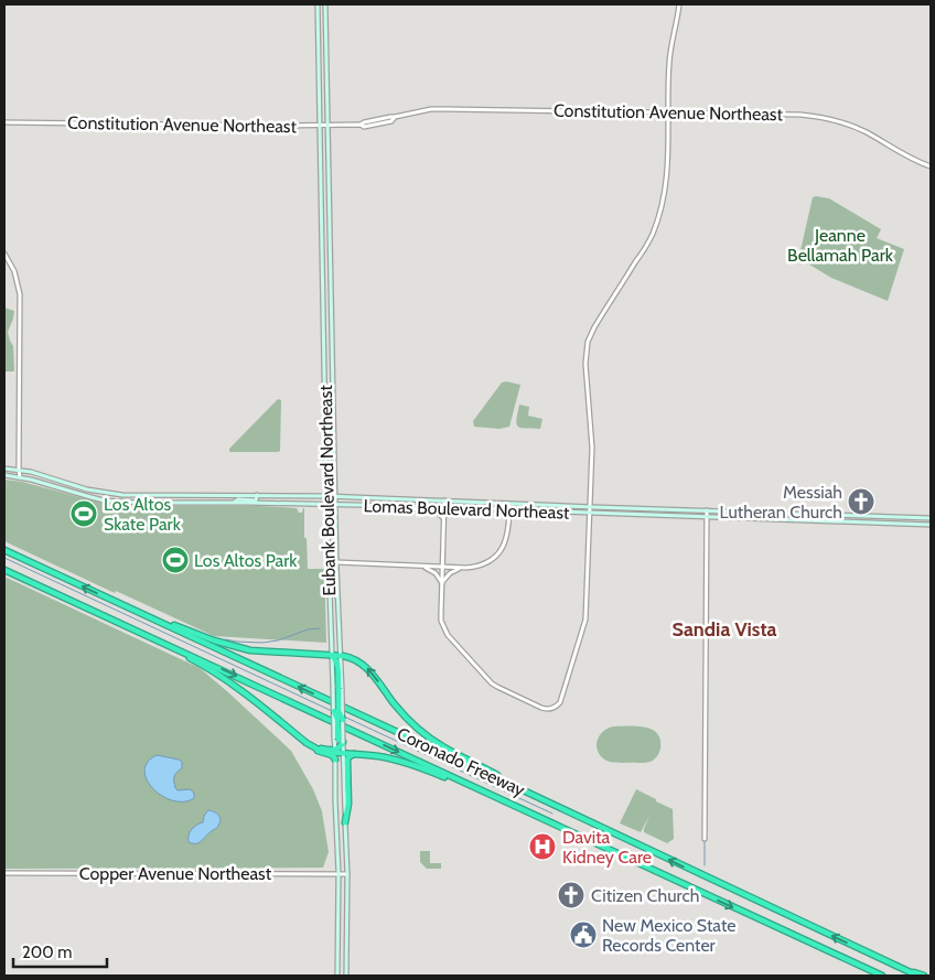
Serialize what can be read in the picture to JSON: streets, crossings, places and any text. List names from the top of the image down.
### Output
{
  "streets": {
    "highway": ["Coronado Freeway"],
    "main road": ["Eubank Boulevard Northeast", "Lomas Boulevard Northeast"],
    "street": ["Constitution Avenue Northeast", "Copper Avenue Northeast"]
  },
  "crossings": [
    ["Constitution Avenue Northeast", "Eubank Boulevard Northeast"],
    ["Eubank Boulevard Northeast", "Lomas Boulevard Northeast"]
  ],
  "districts": ["Sandia Vista"],
  "parks": ["Jeanne Bellamah Park"],
  "places": {
    "church": ["Messiah Lutheran Church", "Citizen Church"],
    "sports": ["Los Altos Skate Park", "Los Altos Park"],
    "hospital": ["Davita Kidney Care"],
    "public building": ["New Mexico State Records Center"]
  },
  "scale_bar": "200 m"
}
